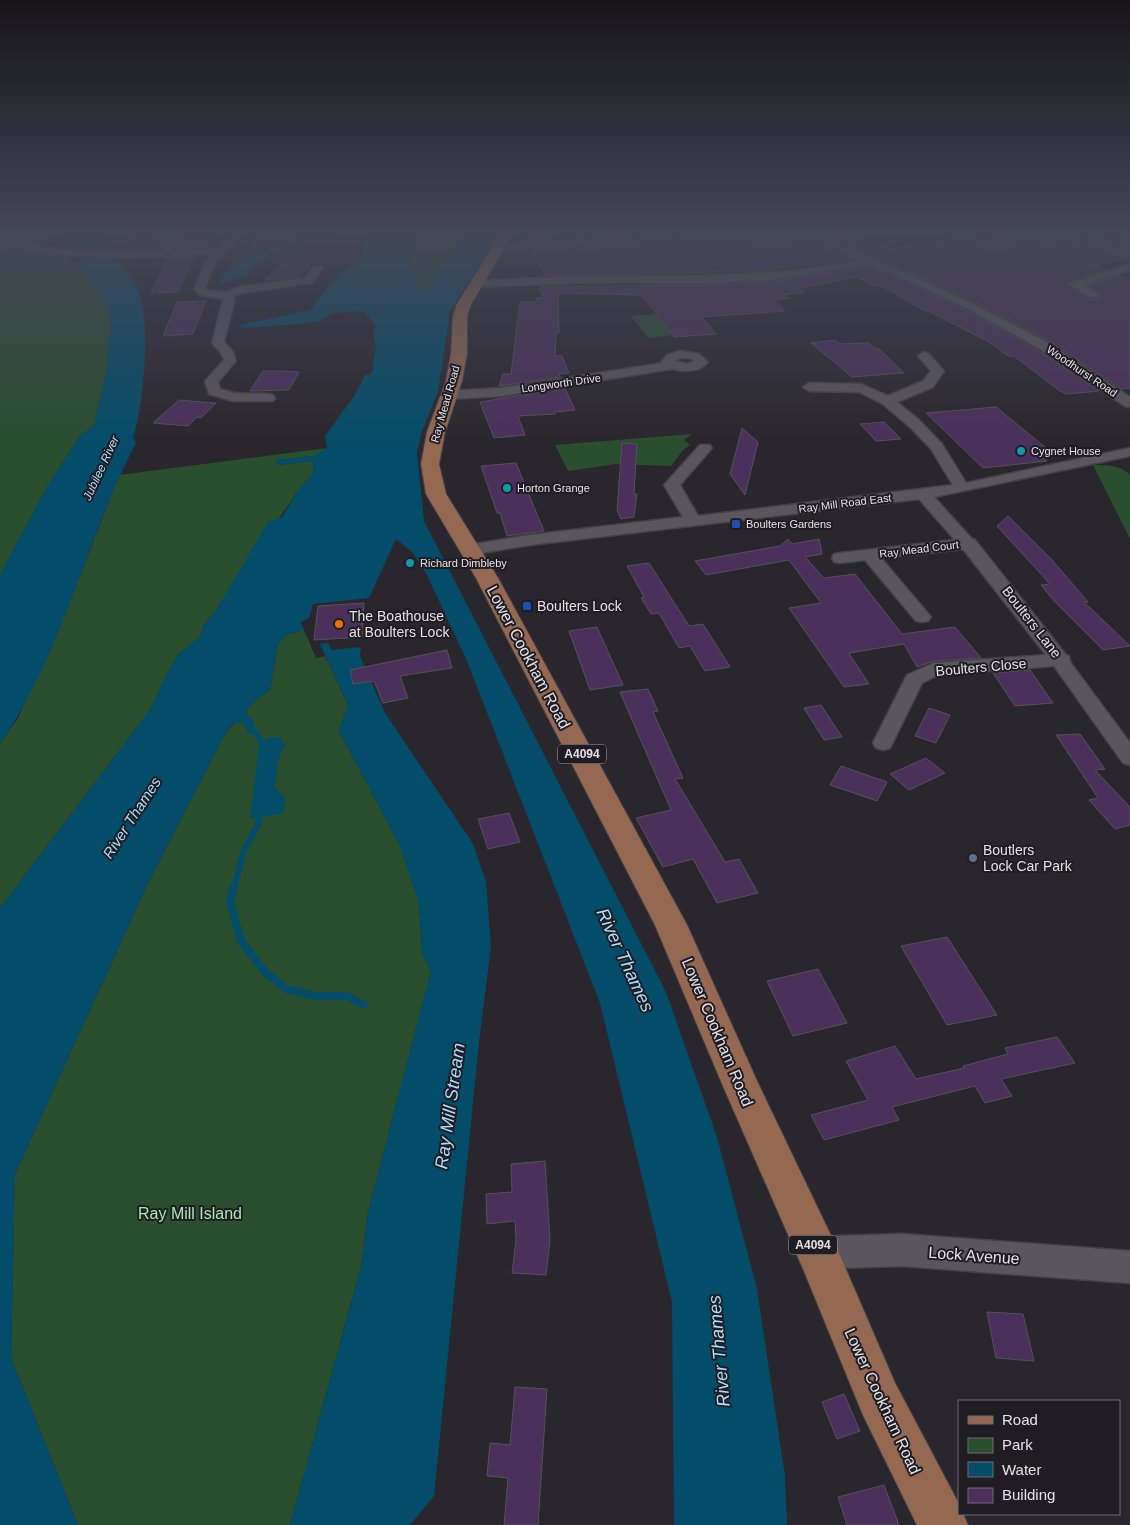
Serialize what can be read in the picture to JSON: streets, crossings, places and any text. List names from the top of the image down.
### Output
{
  "streets": {
    "main road": ["Ray Mead Road", "Lower Cookham Road", "A4094"],
    "street": [
      "Woodhurst Road",
      "Longworth Drive",
      "Ray Mill Road East",
      "Ray Mead Court",
      "Boulters Lane",
      "Boulters Close",
      "Lock Avenue"
    ]
  },
  "crossings": [
    ["Longworth Drive", "Ray Mead Road"],
    ["Ray Mead Road", "Ray Mill Road East"],
    ["Ray Mead Road", "Lower Cookham Road"],
    ["Ray Mill Road East", "Boulters Lane"],
    ["Ray Mill Road East", "Lower Cookham Road"],
    ["Ray Mead Court", "Boulters Lane"],
    ["Boulters Lane", "Boulters Close"],
    ["Lower Cookham Road", "Lock Avenue"]
  ],
  "water": ["Jubilee River", "River Thames", "Ray Mill Stream"],
  "parks": ["Ray Mill Island"],
  "places": {
    "other": [
      "Cygnet House",
      "Horton Grange",
      "Richard Dimbleby",
      "The Boathouse at Boulters Lock",
      "Boutlers Lock Car Park"
    ],
    "transit": ["Boulters Gardens", "Boulters Lock"]
  },
  "legend": [
    "Road",
    "Park",
    "Water",
    "Building"
  ]
}
